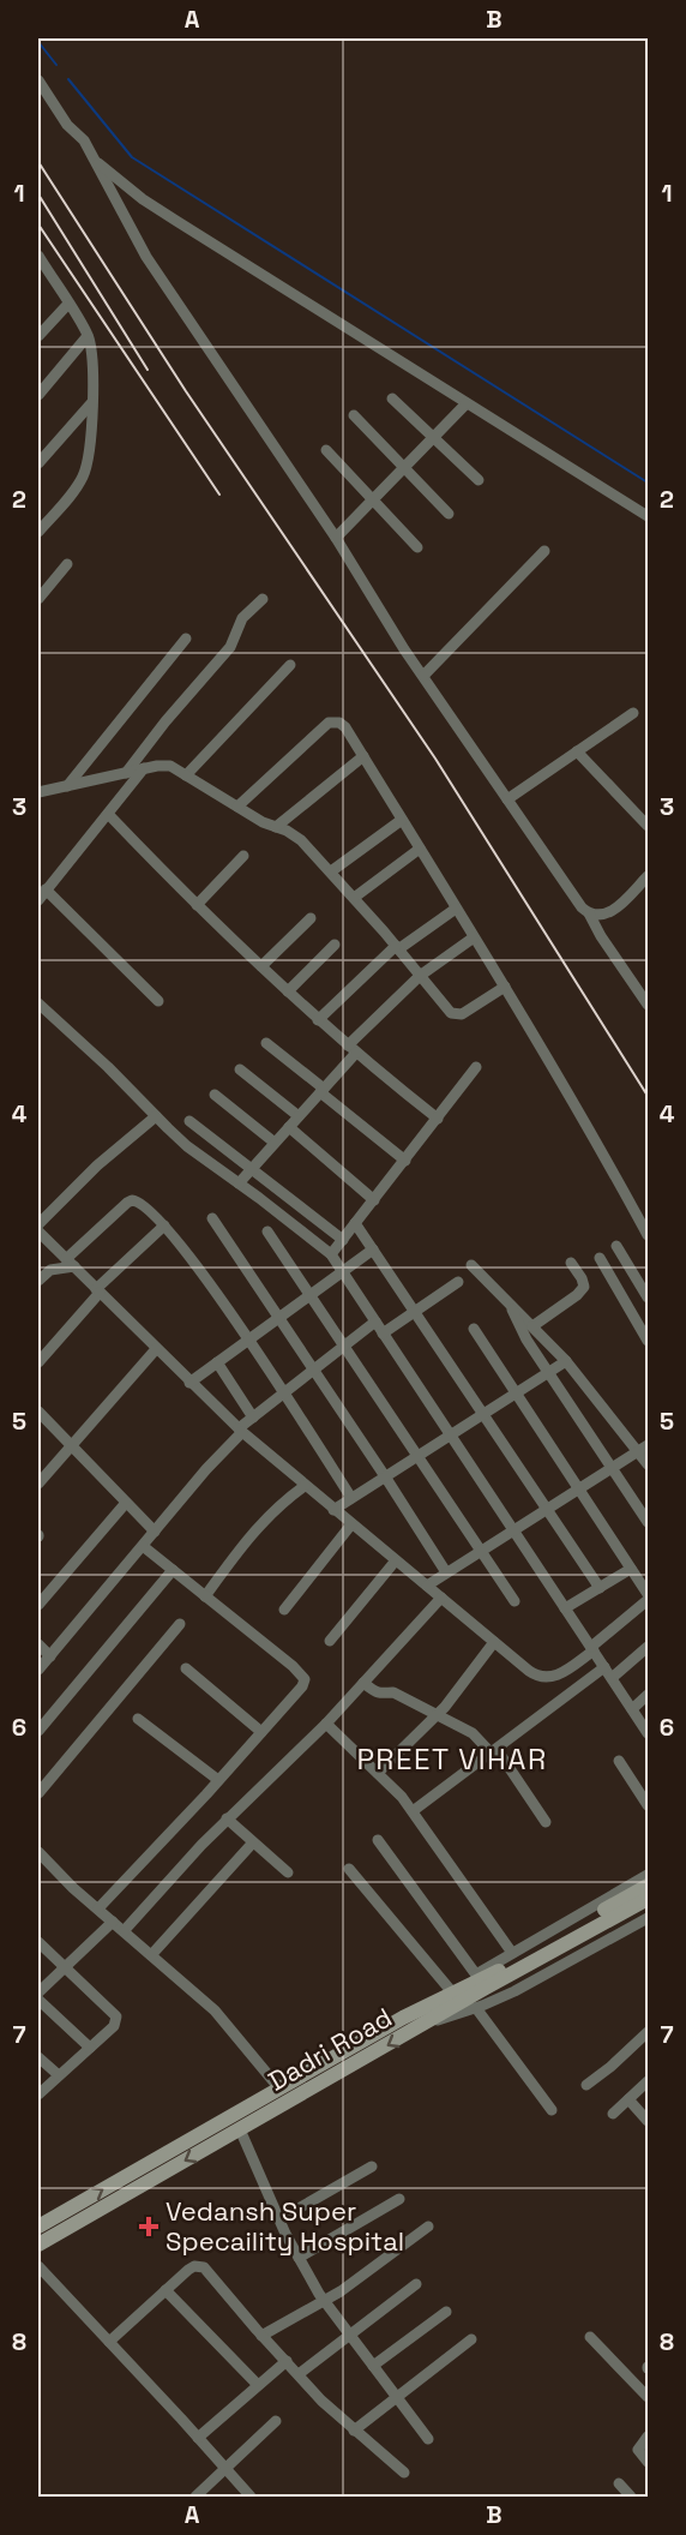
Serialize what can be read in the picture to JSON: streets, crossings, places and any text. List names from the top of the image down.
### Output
{
  "streets": {
    "street": ["Dadri Road"]
  },
  "districts": ["PREET VIHAR"],
  "places": {
    "health": ["Vedansh Super Specaility Hospital"]
  },
  "grid": {
    "columns": ["A", "B"],
    "rows": [
      "1",
      "2",
      "3",
      "4",
      "5",
      "6",
      "7",
      "8"
    ]
  }
}
